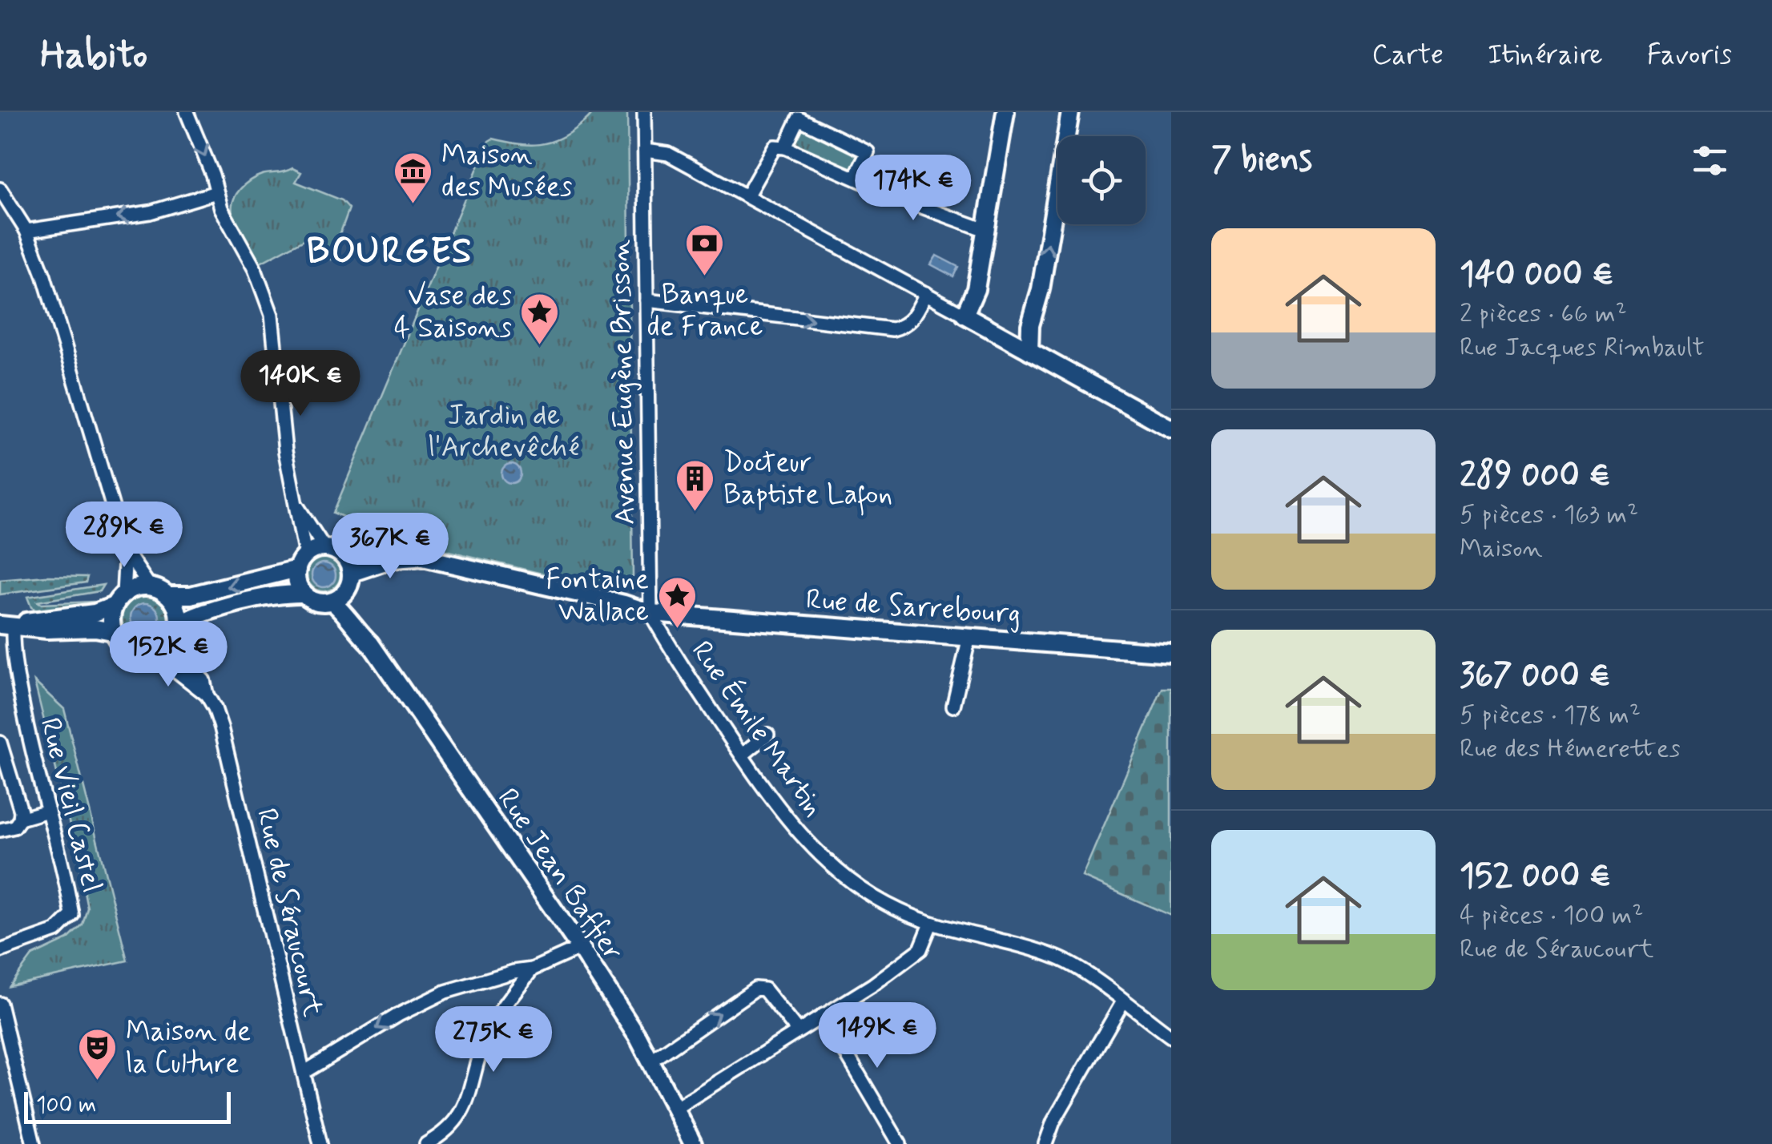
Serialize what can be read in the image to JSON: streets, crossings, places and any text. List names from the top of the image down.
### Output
{
  "streets": {
    "main road": ["Rue de Sarrebourg", "Rue Jean Baffier"],
    "street": [
      "Avenue Eugène Brisson",
      "Rue Émile Martin",
      "Rue Vieil Castel",
      "Rue de Séraucourt"
    ]
  },
  "crossings": [
    ["Avenue Eugène Brisson", "Rue de Sarrebourg"],
    ["Avenue Eugène Brisson", "Rue Émile Martin"],
    ["Rue de Sarrebourg", "Rue Émile Martin"],
    ["Rue de Sarrebourg", "Rue Jean Baffier"]
  ],
  "districts": ["BOURGES"],
  "parks": ["Jardin de l'Archevêché"],
  "places": {
    "museum": ["Maison des Musées"],
    "bank": ["Banque de France"],
    "place": ["Vase des 4 Saisons", "Fontaine Wallace"],
    "building": ["Docteur Baptiste Lafon"],
    "theatre": ["Maison de la Culture"]
  },
  "scale_bar": "100 m",
  "page": {
    "header": "Habito",
    "nav": ["Carte", "Itinéraire", "Favoris"],
    "heading": "7 biens",
    "price": [
      "174K €",
      "140K €",
      "289K €",
      "367K €",
      "152K €",
      "149K €",
      "275K €"
    ],
    "list": [
      {
        "name": "140 000 €",
        "note": "2 pièces · 66 m² · Rue Jacques Rimbault"
      },
      {
        "name": "289 000 €",
        "note": "5 pièces · 163 m² · Maison"
      },
      {
        "name": "367 000 €",
        "note": "5 pièces · 178 m² · Rue des Hémerettes"
      },
      {
        "name": "152 000 €",
        "note": "4 pièces · 100 m² · Rue de Séraucourt"
      }
    ],
    "scale": "100 m"
  }
}
